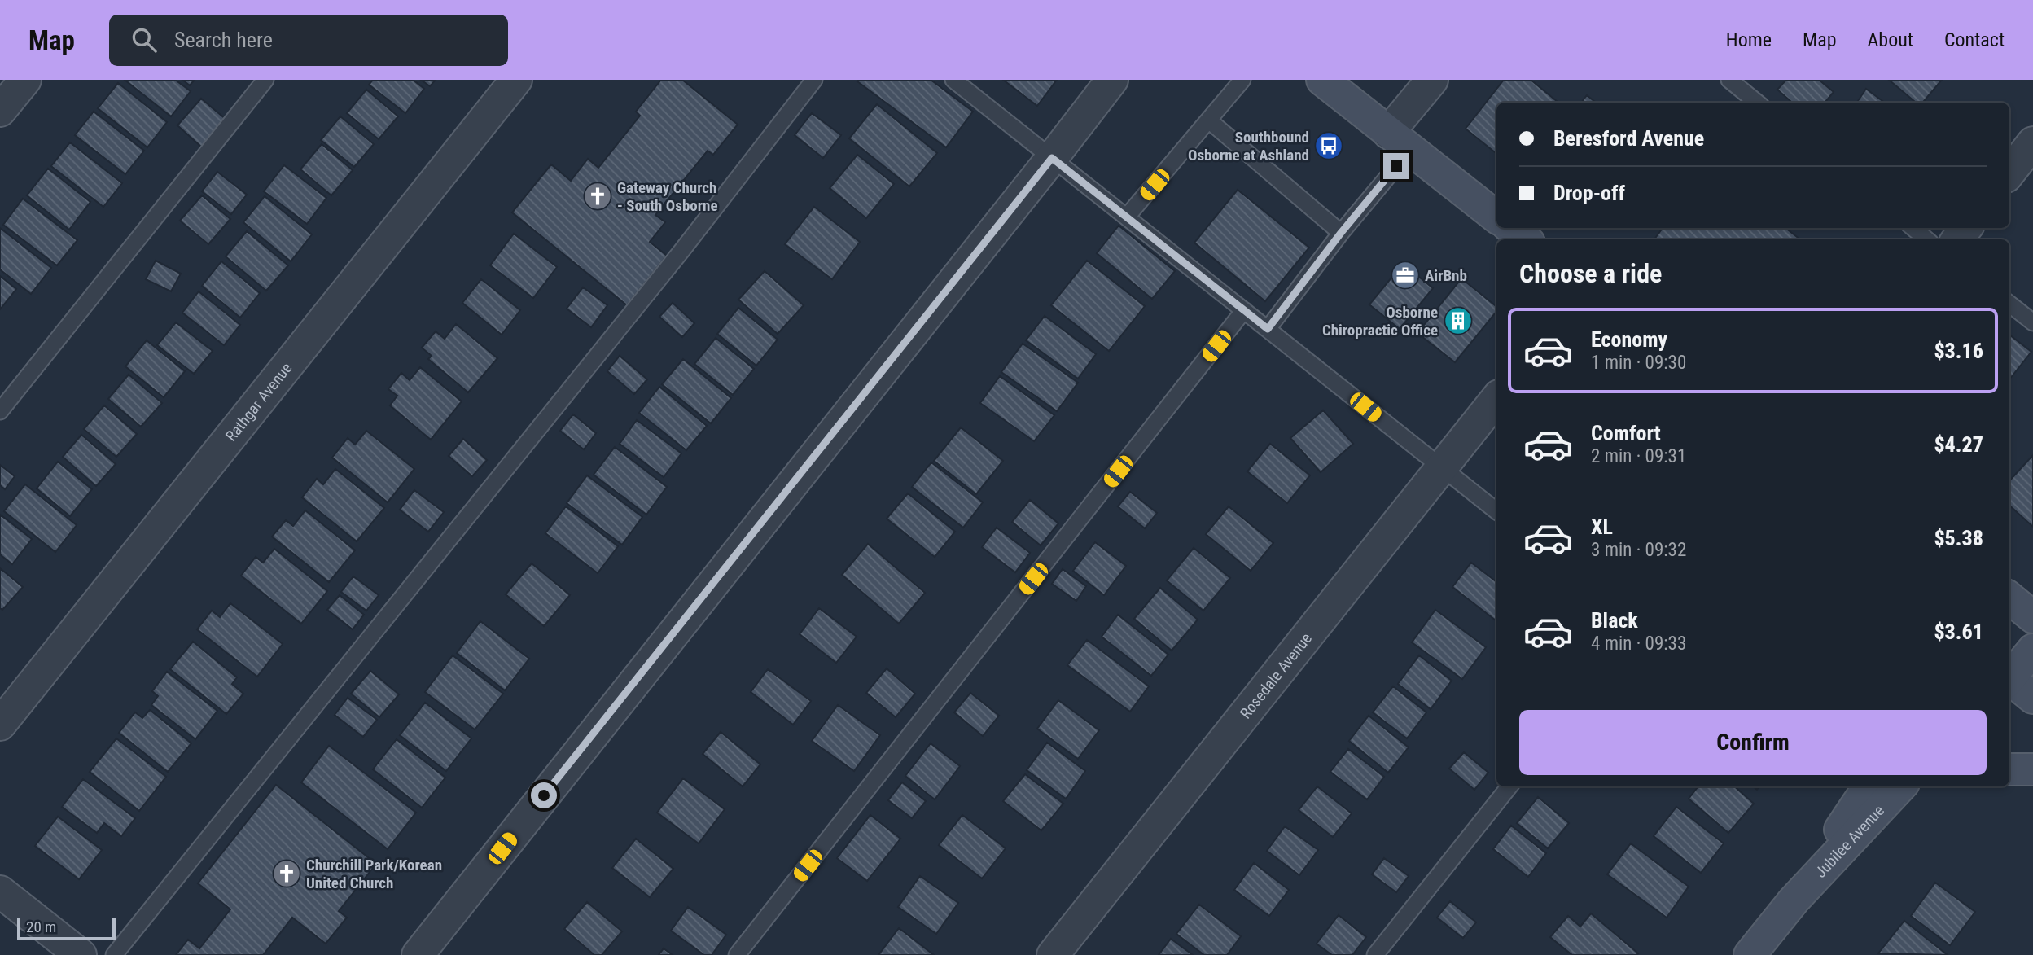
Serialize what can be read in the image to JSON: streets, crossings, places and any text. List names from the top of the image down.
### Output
{
  "streets": {
    "main road": ["Jubilee Avenue"],
    "street": ["Rathgar Avenue", "Rosedale Avenue"]
  },
  "places": {
    "bus stop": ["Southbound Osborne at Ashland"],
    "church": ["Gateway Church - South Osborne", "Churchill Park/Korean United Church"],
    "office": ["AirBnb"],
    "building": ["Osborne Chiropractic Office"]
  },
  "scale_bar": "20 m",
  "page": {
    "header": "Map",
    "search": "Search here",
    "nav": [
      "Home",
      "Map",
      "About",
      "Contact"
    ],
    "banner": ["Beresford Avenue", "Drop-off"],
    "heading": "Choose a ride",
    "list": [
      {
        "name": "Economy",
        "note": "1 min · 09:30",
        "value": "$3.16"
      },
      {
        "name": "Comfort",
        "note": "2 min · 09:31",
        "value": "$4.27"
      },
      {
        "name": "XL",
        "note": "3 min · 09:32",
        "value": "$5.38"
      },
      {
        "name": "Black",
        "note": "4 min · 09:33",
        "value": "$3.61"
      }
    ],
    "buttons": "Confirm",
    "scale": "20 m"
  }
}
